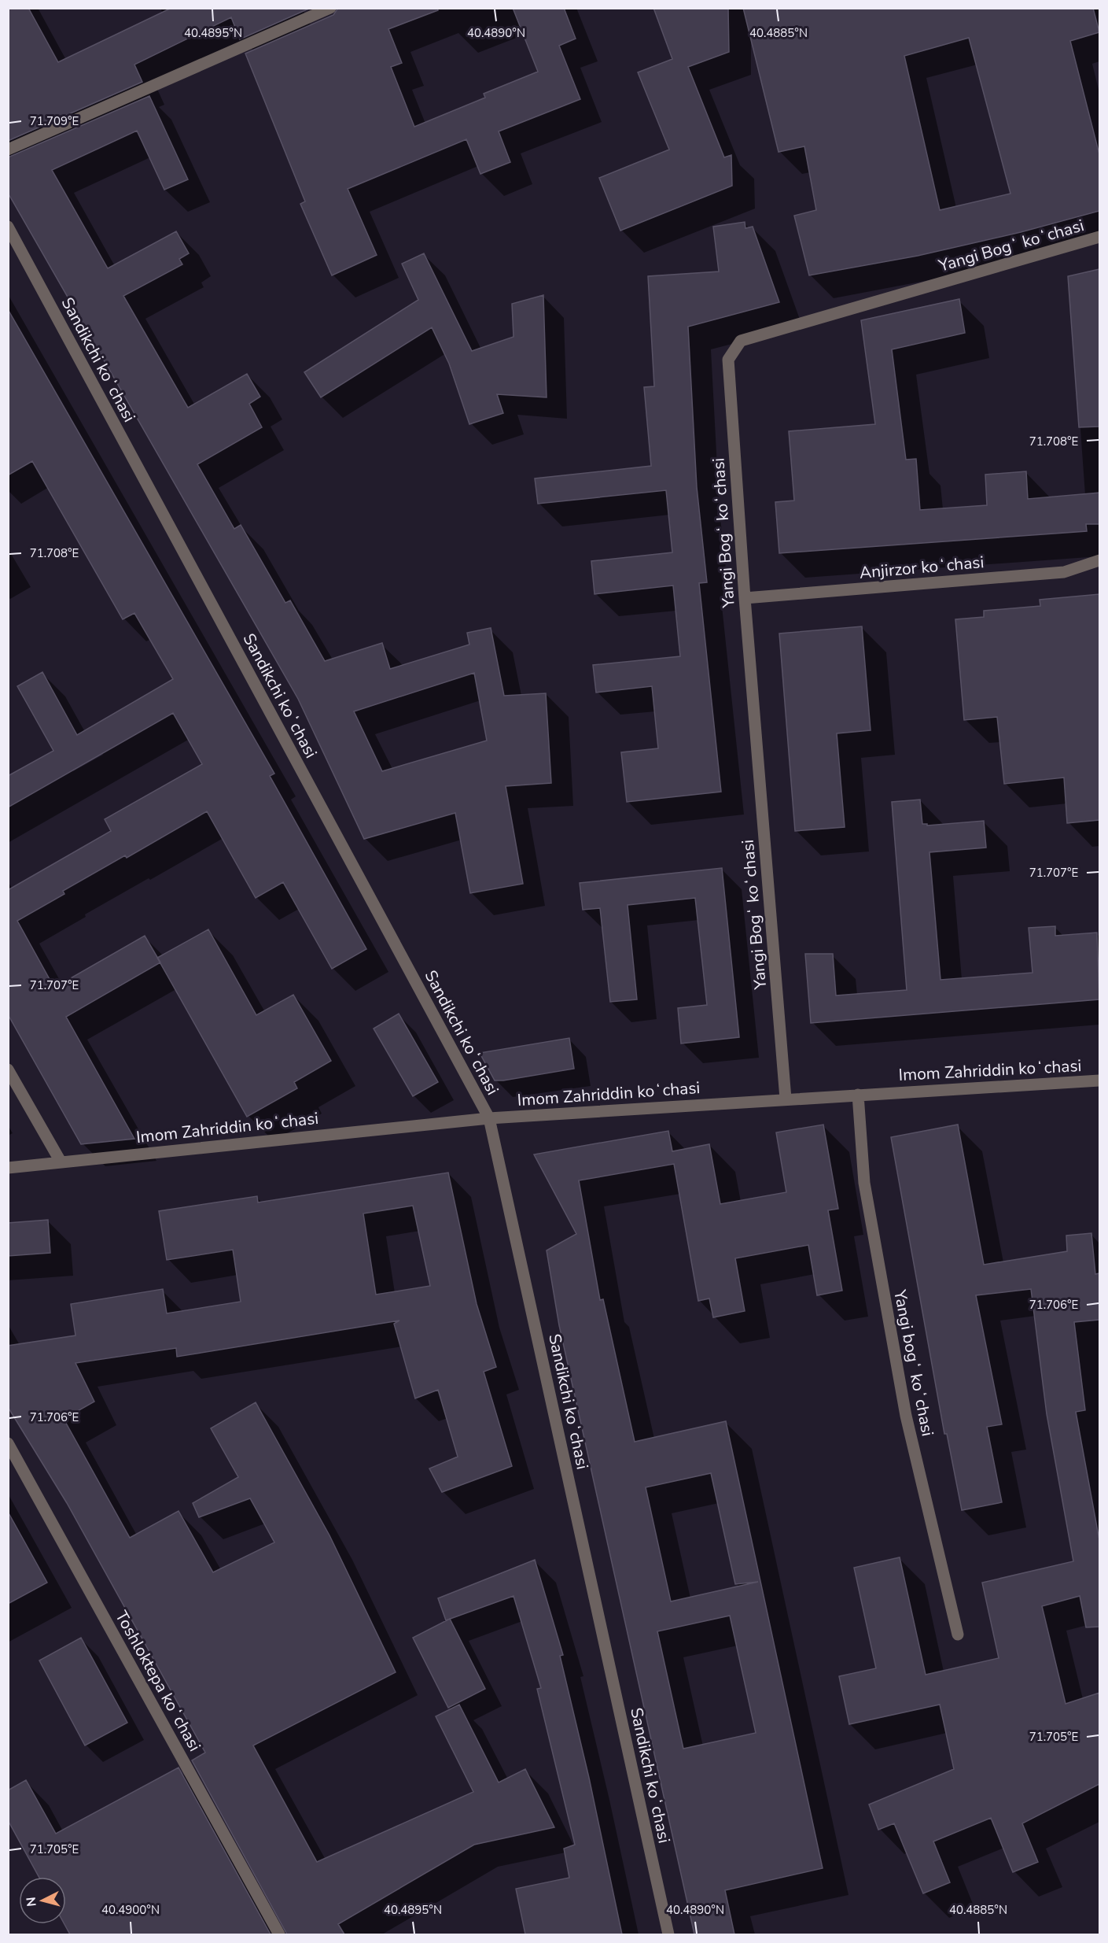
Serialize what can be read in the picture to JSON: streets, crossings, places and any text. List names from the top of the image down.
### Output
{
  "streets": {
    "street": [
      "Yangi Bogʻ koʻchasi",
      "Sandikchi koʻchasi",
      "Anjirzor koʻchasi",
      "Imom Zahriddin koʻchasi",
      "Yangi bogʻ koʻchasi",
      "Toshloktepa koʻchasi"
    ]
  },
  "crossings": [
    ["Yangi Bogʻ koʻchasi", "Anjirzor koʻchasi"],
    ["Yangi Bogʻ koʻchasi", "Imom Zahriddin koʻchasi"],
    ["Sandikchi koʻchasi", "Imom Zahriddin koʻchasi"],
    ["Imom Zahriddin koʻchasi", "Yangi bogʻ koʻchasi"]
  ],
  "north": "left",
  "coordinates": [
    "40.4895°N",
    "40.4890°N",
    "40.4885°N",
    "71.709°E",
    "71.708°E",
    "71.707°E",
    "71.706°E",
    "71.705°E",
    "40.4900°N"
  ]
}
